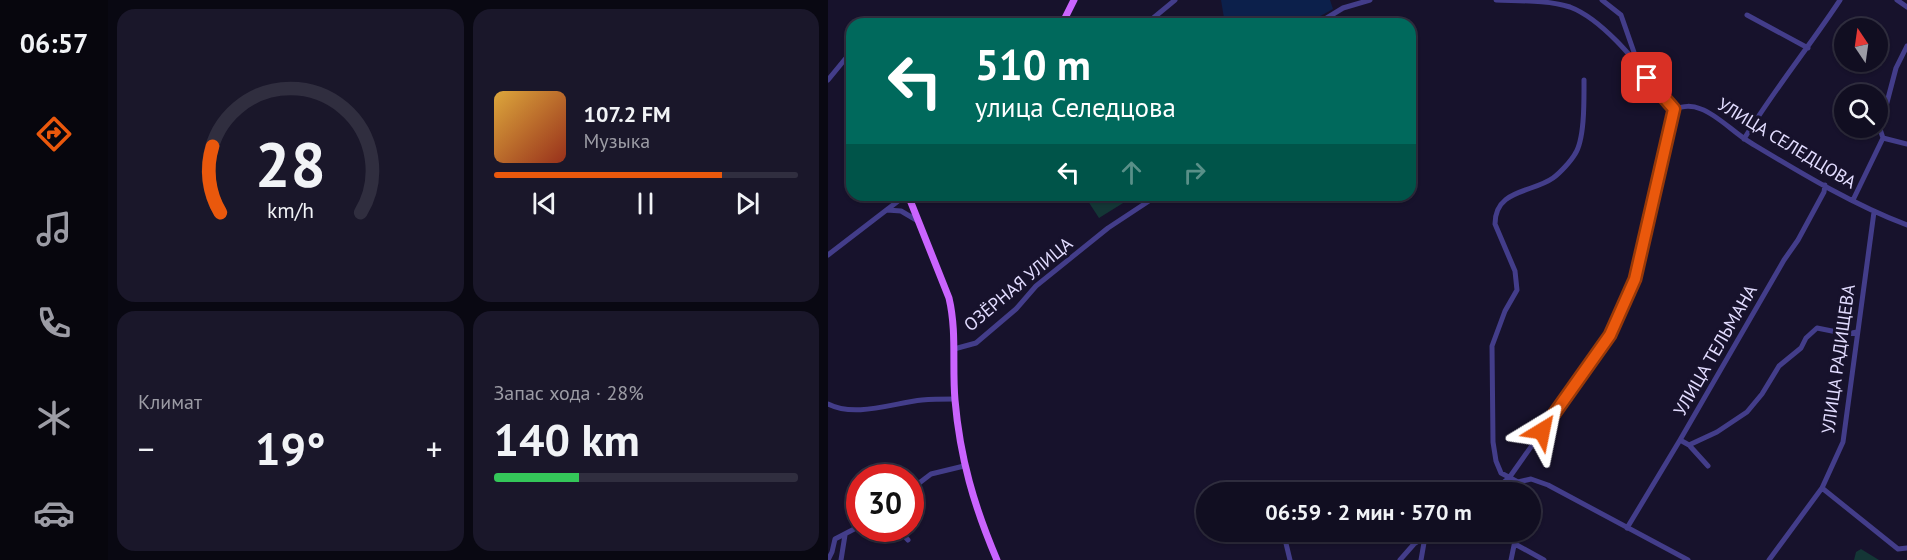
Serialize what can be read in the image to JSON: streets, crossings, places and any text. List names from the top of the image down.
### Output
{
  "streets": {
    "street": [
      "УЛИЦА СЕЛЕДЦОВА",
      "ОЗЁРНАЯ УЛИЦА",
      "УЛИЦА ТЕЛЬМАНА",
      "УЛИЦА РАДИЩЕВА"
    ]
  },
  "crossings": [
    ["УЛИЦА СЕЛЕДЦОВА", "УЛИЦА ТЕЛЬМАНА"],
    ["УЛИЦА СЕЛЕДЦОВА", "УЛИЦА РАДИЩЕВА"]
  ],
  "north": "top",
  "page": {
    "tabs": "06:57",
    "turn": ["510 m", "улица Селедцова"],
    "song": ["107.2 FM", "Музыка"],
    "tile": [
      "Климат",
      ["Запас хода · 28%", "140 km"]
    ],
    "heat": ["−", "19°", "+"],
    "limit": "30",
    "trip": "06:59 · 2 мин · 570 m",
    "gauge": ["28", "km/h"]
  }
}
